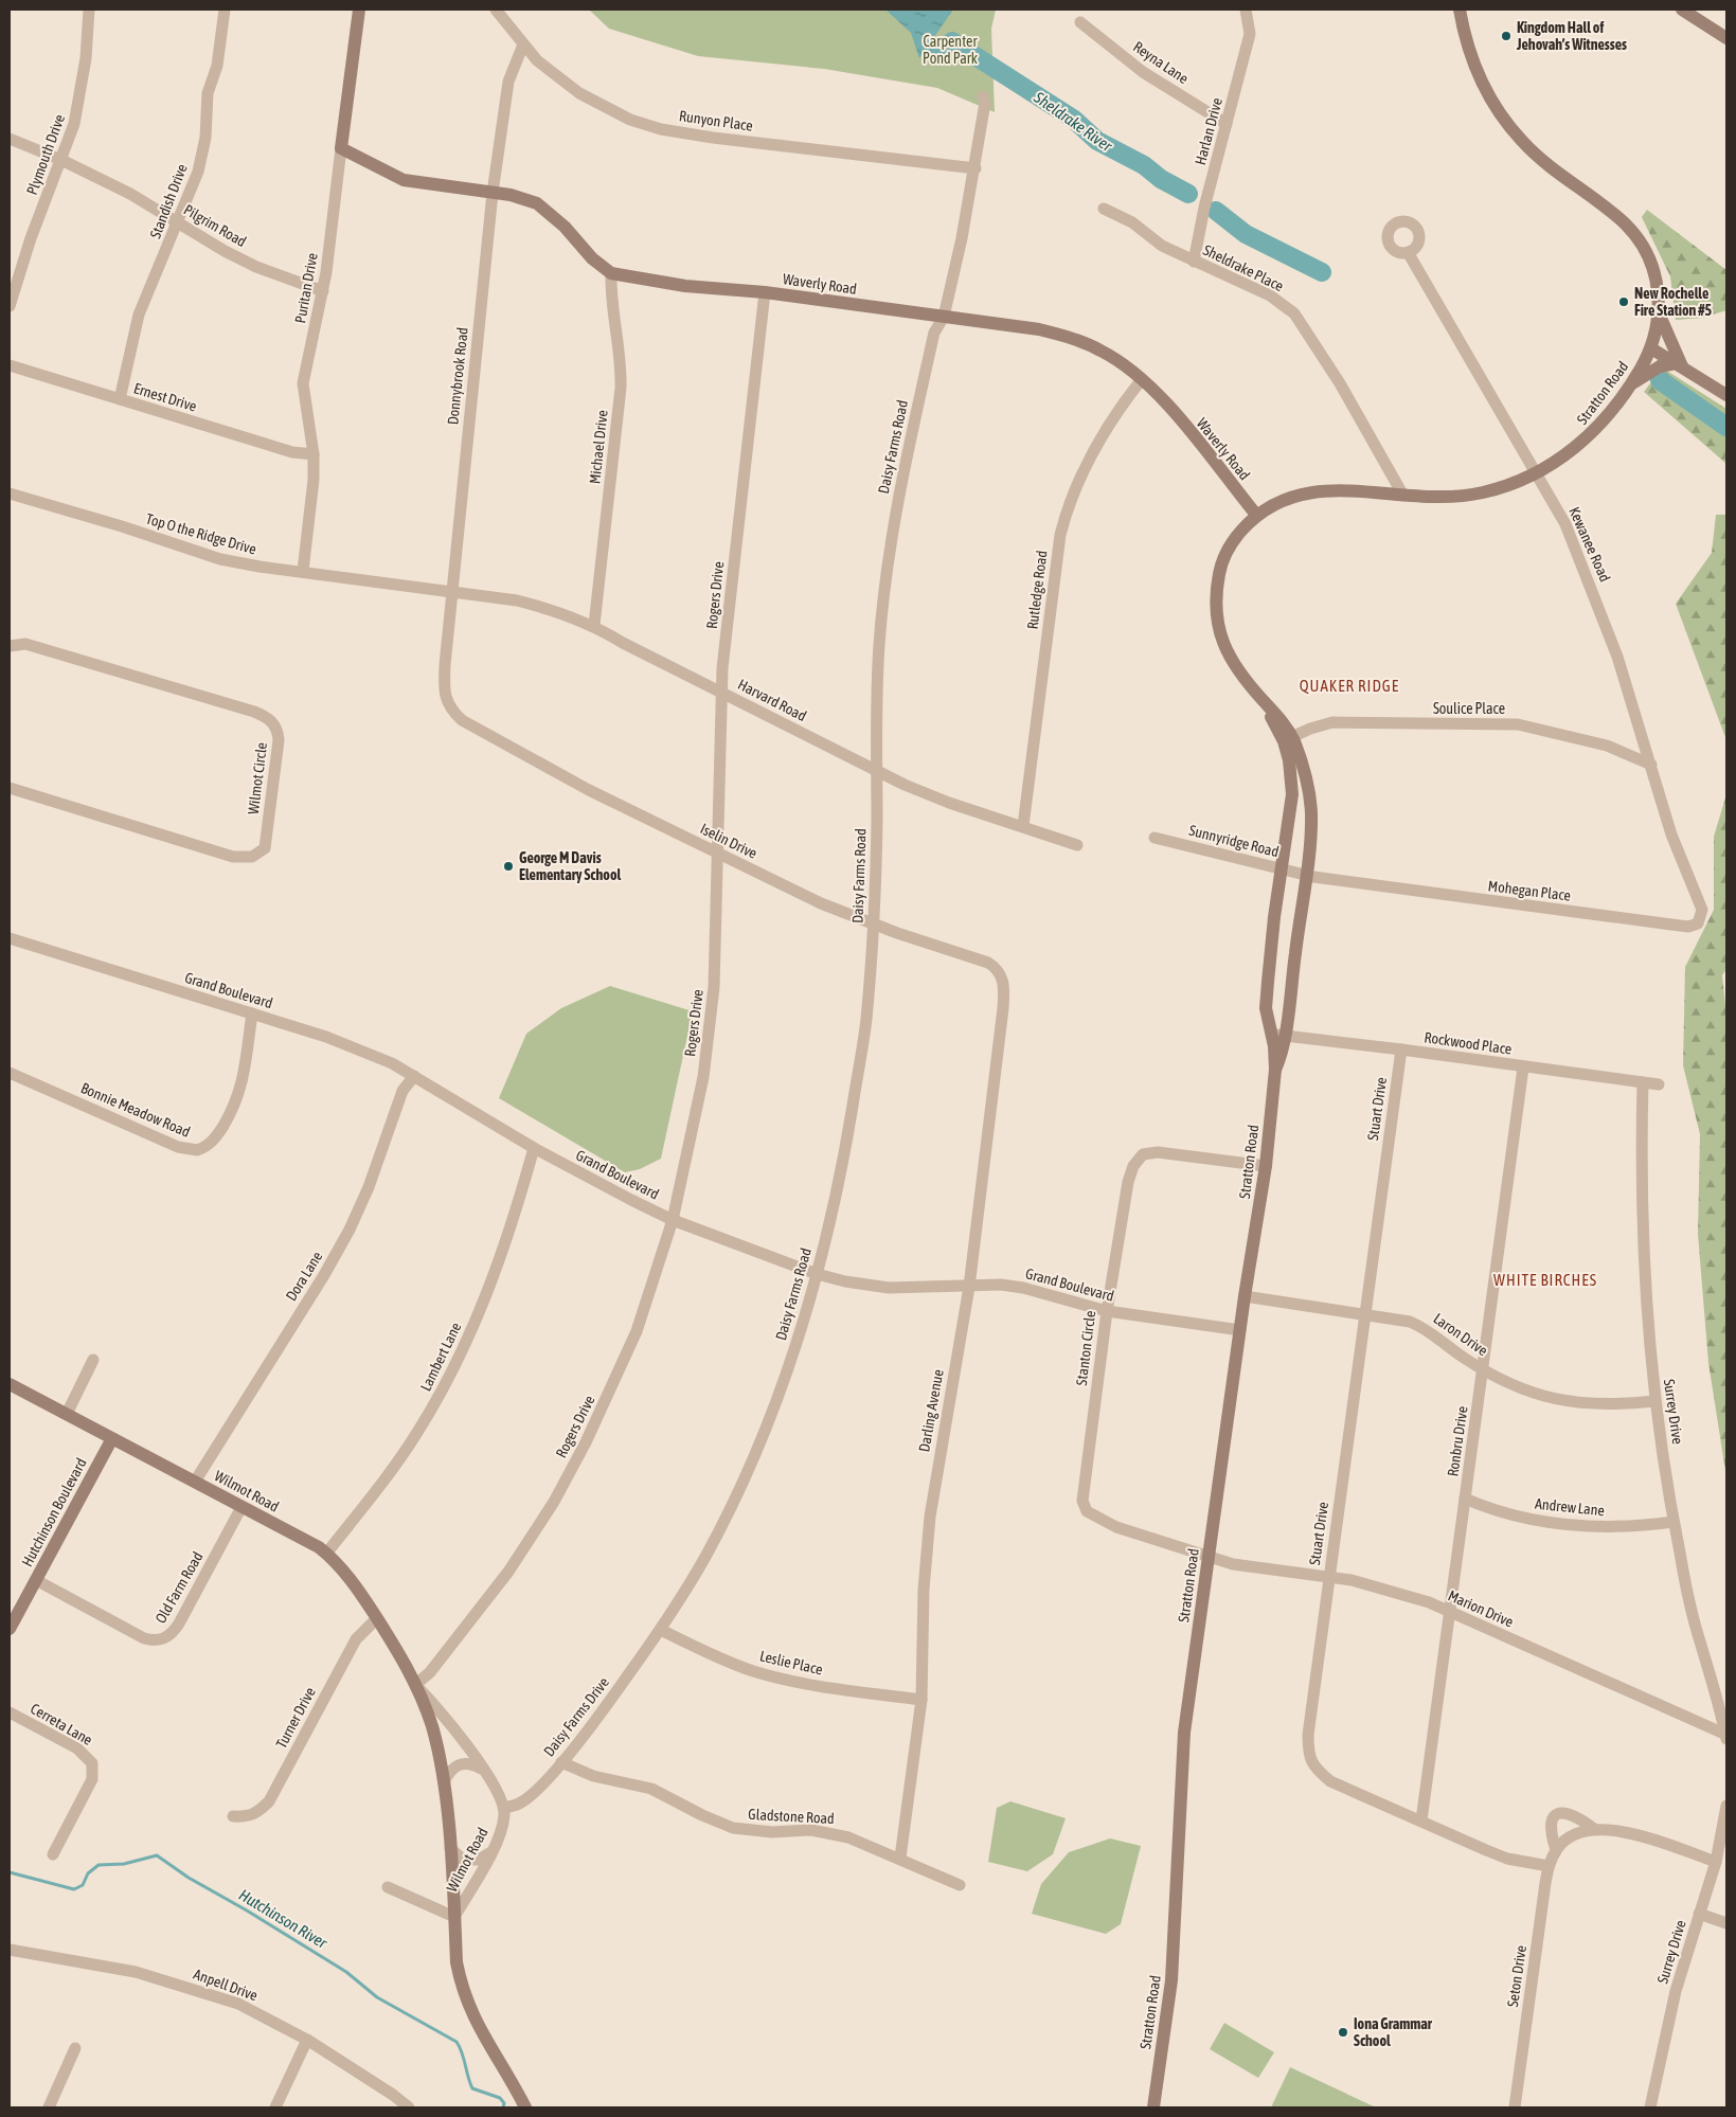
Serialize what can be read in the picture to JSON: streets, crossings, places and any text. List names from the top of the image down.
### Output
{
  "streets": {
    "street": [
      "Reyna Lane",
      "Runyon Place",
      "Harlan Drive",
      "Plymouth Drive",
      "Standish Drive",
      "Pilgrim Road",
      "Sheldrake Place",
      "Waverly Road",
      "Puritan Drive",
      "Donnybrook Road",
      "Stratton Road",
      "Ernest Drive",
      "Michael Drive",
      "Daisy Farms Road",
      "Top O the Ridge Drive",
      "Kewanee Road",
      "Rutledge Road",
      "Rogers Drive",
      "Harvard Road",
      "Soulice Place",
      "Wilmot Circle",
      "Iselin Drive",
      "Sunnyridge Road",
      "Mohegan Place",
      "Grand Boulevard",
      "Rockwood Place",
      "Stuart Drive",
      "Bonnie Meadow Road",
      "Dora Lane",
      "Laron Drive",
      "Stanton Circle",
      "Lambert Lane",
      "Darling Avenue",
      "Surrey Drive",
      "Ronbru Drive",
      "Wilmot Road",
      "Andrew Lane",
      "Hutchinson Boulevard",
      "Old Farm Road",
      "Marion Drive",
      "Leslie Place",
      "Daisy Farms Drive",
      "Turner Drive",
      "Cerreta Lane",
      "Gladstone Road",
      "Seton Drive",
      "Anpell Drive"
    ]
  },
  "crossings": [
    ["Reyna Lane", "Harlan Drive"],
    ["Runyon Place", "Donnybrook Road"],
    ["Runyon Place", "Daisy Farms Road"],
    ["Harlan Drive", "Sheldrake Place"],
    ["Plymouth Drive", "Pilgrim Road"],
    ["Standish Drive", "Pilgrim Road"],
    ["Standish Drive", "Ernest Drive"],
    ["Pilgrim Road", "Puritan Drive"],
    ["Sheldrake Place", "Stratton Road"],
    ["Waverly Road", "Puritan Drive"],
    ["Waverly Road", "Donnybrook Road"],
    ["Waverly Road", "Stratton Road"],
    ["Waverly Road", "Michael Drive"],
    ["Waverly Road", "Daisy Farms Road"],
    ["Waverly Road", "Rutledge Road"],
    ["Waverly Road", "Rogers Drive"],
    ["Puritan Drive", "Ernest Drive"],
    ["Puritan Drive", "Top O the Ridge Drive"],
    ["Donnybrook Road", "Top O the Ridge Drive"],
    ["Donnybrook Road", "Harvard Road"],
    ["Donnybrook Road", "Iselin Drive"],
    ["Stratton Road", "Kewanee Road"],
    ["Stratton Road", "Soulice Place"],
    ["Stratton Road", "Sunnyridge Road"],
    ["Stratton Road", "Mohegan Place"],
    ["Stratton Road", "Grand Boulevard"],
    ["Stratton Road", "Rockwood Place"],
    ["Stratton Road", "Laron Drive"],
    ["Stratton Road", "Stanton Circle"],
    ["Stratton Road", "Marion Drive"],
    ["Michael Drive", "Harvard Road"],
    ["Daisy Farms Road", "Harvard Road"],
    ["Daisy Farms Road", "Iselin Drive"],
    ["Daisy Farms Road", "Grand Boulevard"],
    ["Daisy Farms Road", "Leslie Place"],
    ["Daisy Farms Road", "Daisy Farms Drive"],
    ["Top O the Ridge Drive", "Harvard Road"],
    ["Kewanee Road", "Soulice Place"],
    ["Kewanee Road", "Mohegan Place"],
    ["Rutledge Road", "Harvard Road"],
    ["Rogers Drive", "Harvard Road"],
    ["Rogers Drive", "Iselin Drive"],
    ["Rogers Drive", "Grand Boulevard"],
    ["Rogers Drive", "Wilmot Road"],
    ["Iselin Drive", "Darling Avenue"],
    ["Sunnyridge Road", "Mohegan Place"],
    ["Grand Boulevard", "Bonnie Meadow Road"],
    ["Grand Boulevard", "Dora Lane"],
    ["Grand Boulevard", "Stanton Circle"],
    ["Grand Boulevard", "Lambert Lane"],
    ["Grand Boulevard", "Darling Avenue"],
    ["Rockwood Place", "Stuart Drive"],
    ["Rockwood Place", "Surrey Drive"],
    ["Rockwood Place", "Ronbru Drive"],
    ["Stuart Drive", "Laron Drive"],
    ["Stuart Drive", "Ronbru Drive"],
    ["Stuart Drive", "Marion Drive"],
    ["Stuart Drive", "Seton Drive"],
    ["Dora Lane", "Wilmot Road"],
    ["Laron Drive", "Surrey Drive"],
    ["Laron Drive", "Ronbru Drive"],
    ["Stanton Circle", "Marion Drive"],
    ["Lambert Lane", "Wilmot Road"],
    ["Darling Avenue", "Leslie Place"],
    ["Darling Avenue", "Gladstone Road"],
    ["Surrey Drive", "Andrew Lane"],
    ["Surrey Drive", "Marion Drive"],
    ["Ronbru Drive", "Andrew Lane"],
    ["Ronbru Drive", "Marion Drive"],
    ["Wilmot Road", "Hutchinson Boulevard"],
    ["Wilmot Road", "Old Farm Road"],
    ["Wilmot Road", "Daisy Farms Drive"],
    ["Wilmot Road", "Turner Drive"],
    ["Hutchinson Boulevard", "Old Farm Road"],
    ["Leslie Place", "Daisy Farms Drive"],
    ["Daisy Farms Drive", "Gladstone Road"]
  ],
  "districts": ["QUAKER RIDGE", "WHITE BIRCHES"],
  "water": ["Sheldrake River", "Hutchinson River"],
  "parks": ["Carpenter Pond Park"],
  "places": [
    "Kingdom Hall of Jehovah’s Witnesses",
    "New Rochelle Fire Station #5",
    "George M Davis Elementary School",
    "Iona Grammar School"
  ]
}
